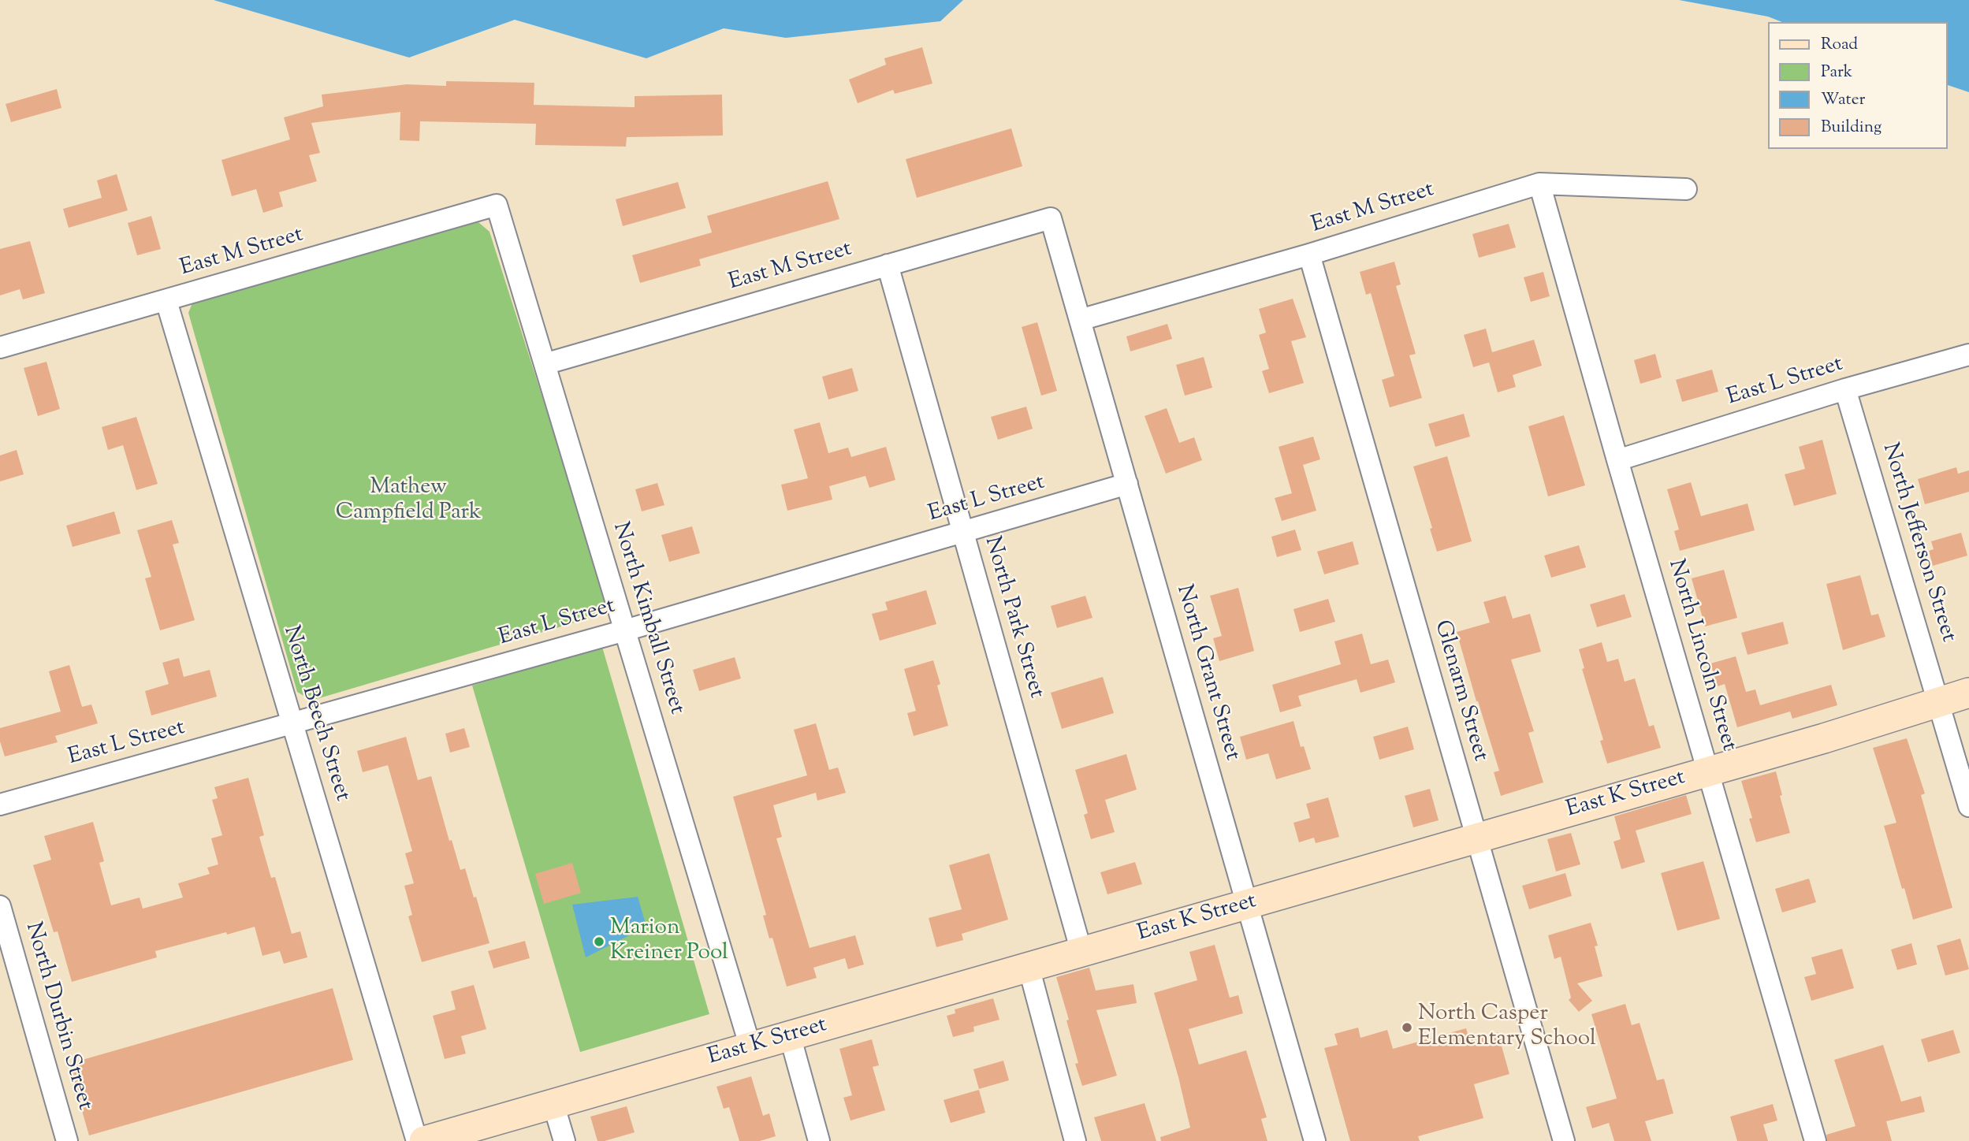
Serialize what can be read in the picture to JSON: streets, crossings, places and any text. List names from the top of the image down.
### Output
{
  "streets": {
    "street": [
      "East M Street",
      "East L Street",
      "North Jefferson Street",
      "North Park Street",
      "North Kimball Street",
      "North Lincoln Street",
      "North Grant Street",
      "Glenarm Street",
      "North Beech Street",
      "East K Street",
      "North Durbin Street"
    ]
  },
  "crossings": [
    ["East M Street", "North Park Street"],
    ["East M Street", "North Kimball Street"],
    ["East M Street", "North Lincoln Street"],
    ["East M Street", "North Grant Street"],
    ["East M Street", "Glenarm Street"],
    ["East M Street", "North Beech Street"],
    ["East L Street", "North Jefferson Street"],
    ["East L Street", "North Park Street"],
    ["East L Street", "North Kimball Street"],
    ["East L Street", "North Lincoln Street"],
    ["East L Street", "North Grant Street"],
    ["East L Street", "North Beech Street"],
    ["North Jefferson Street", "East K Street"],
    ["North Park Street", "East K Street"],
    ["North Kimball Street", "East K Street"],
    ["North Lincoln Street", "East K Street"],
    ["North Grant Street", "East K Street"],
    ["Glenarm Street", "East K Street"]
  ],
  "parks": ["Mathew Campfield Park"],
  "places": ["Marion Kreiner Pool", "North Casper Elementary School"],
  "legend": [
    "Road",
    "Park",
    "Water",
    "Building"
  ]
}
